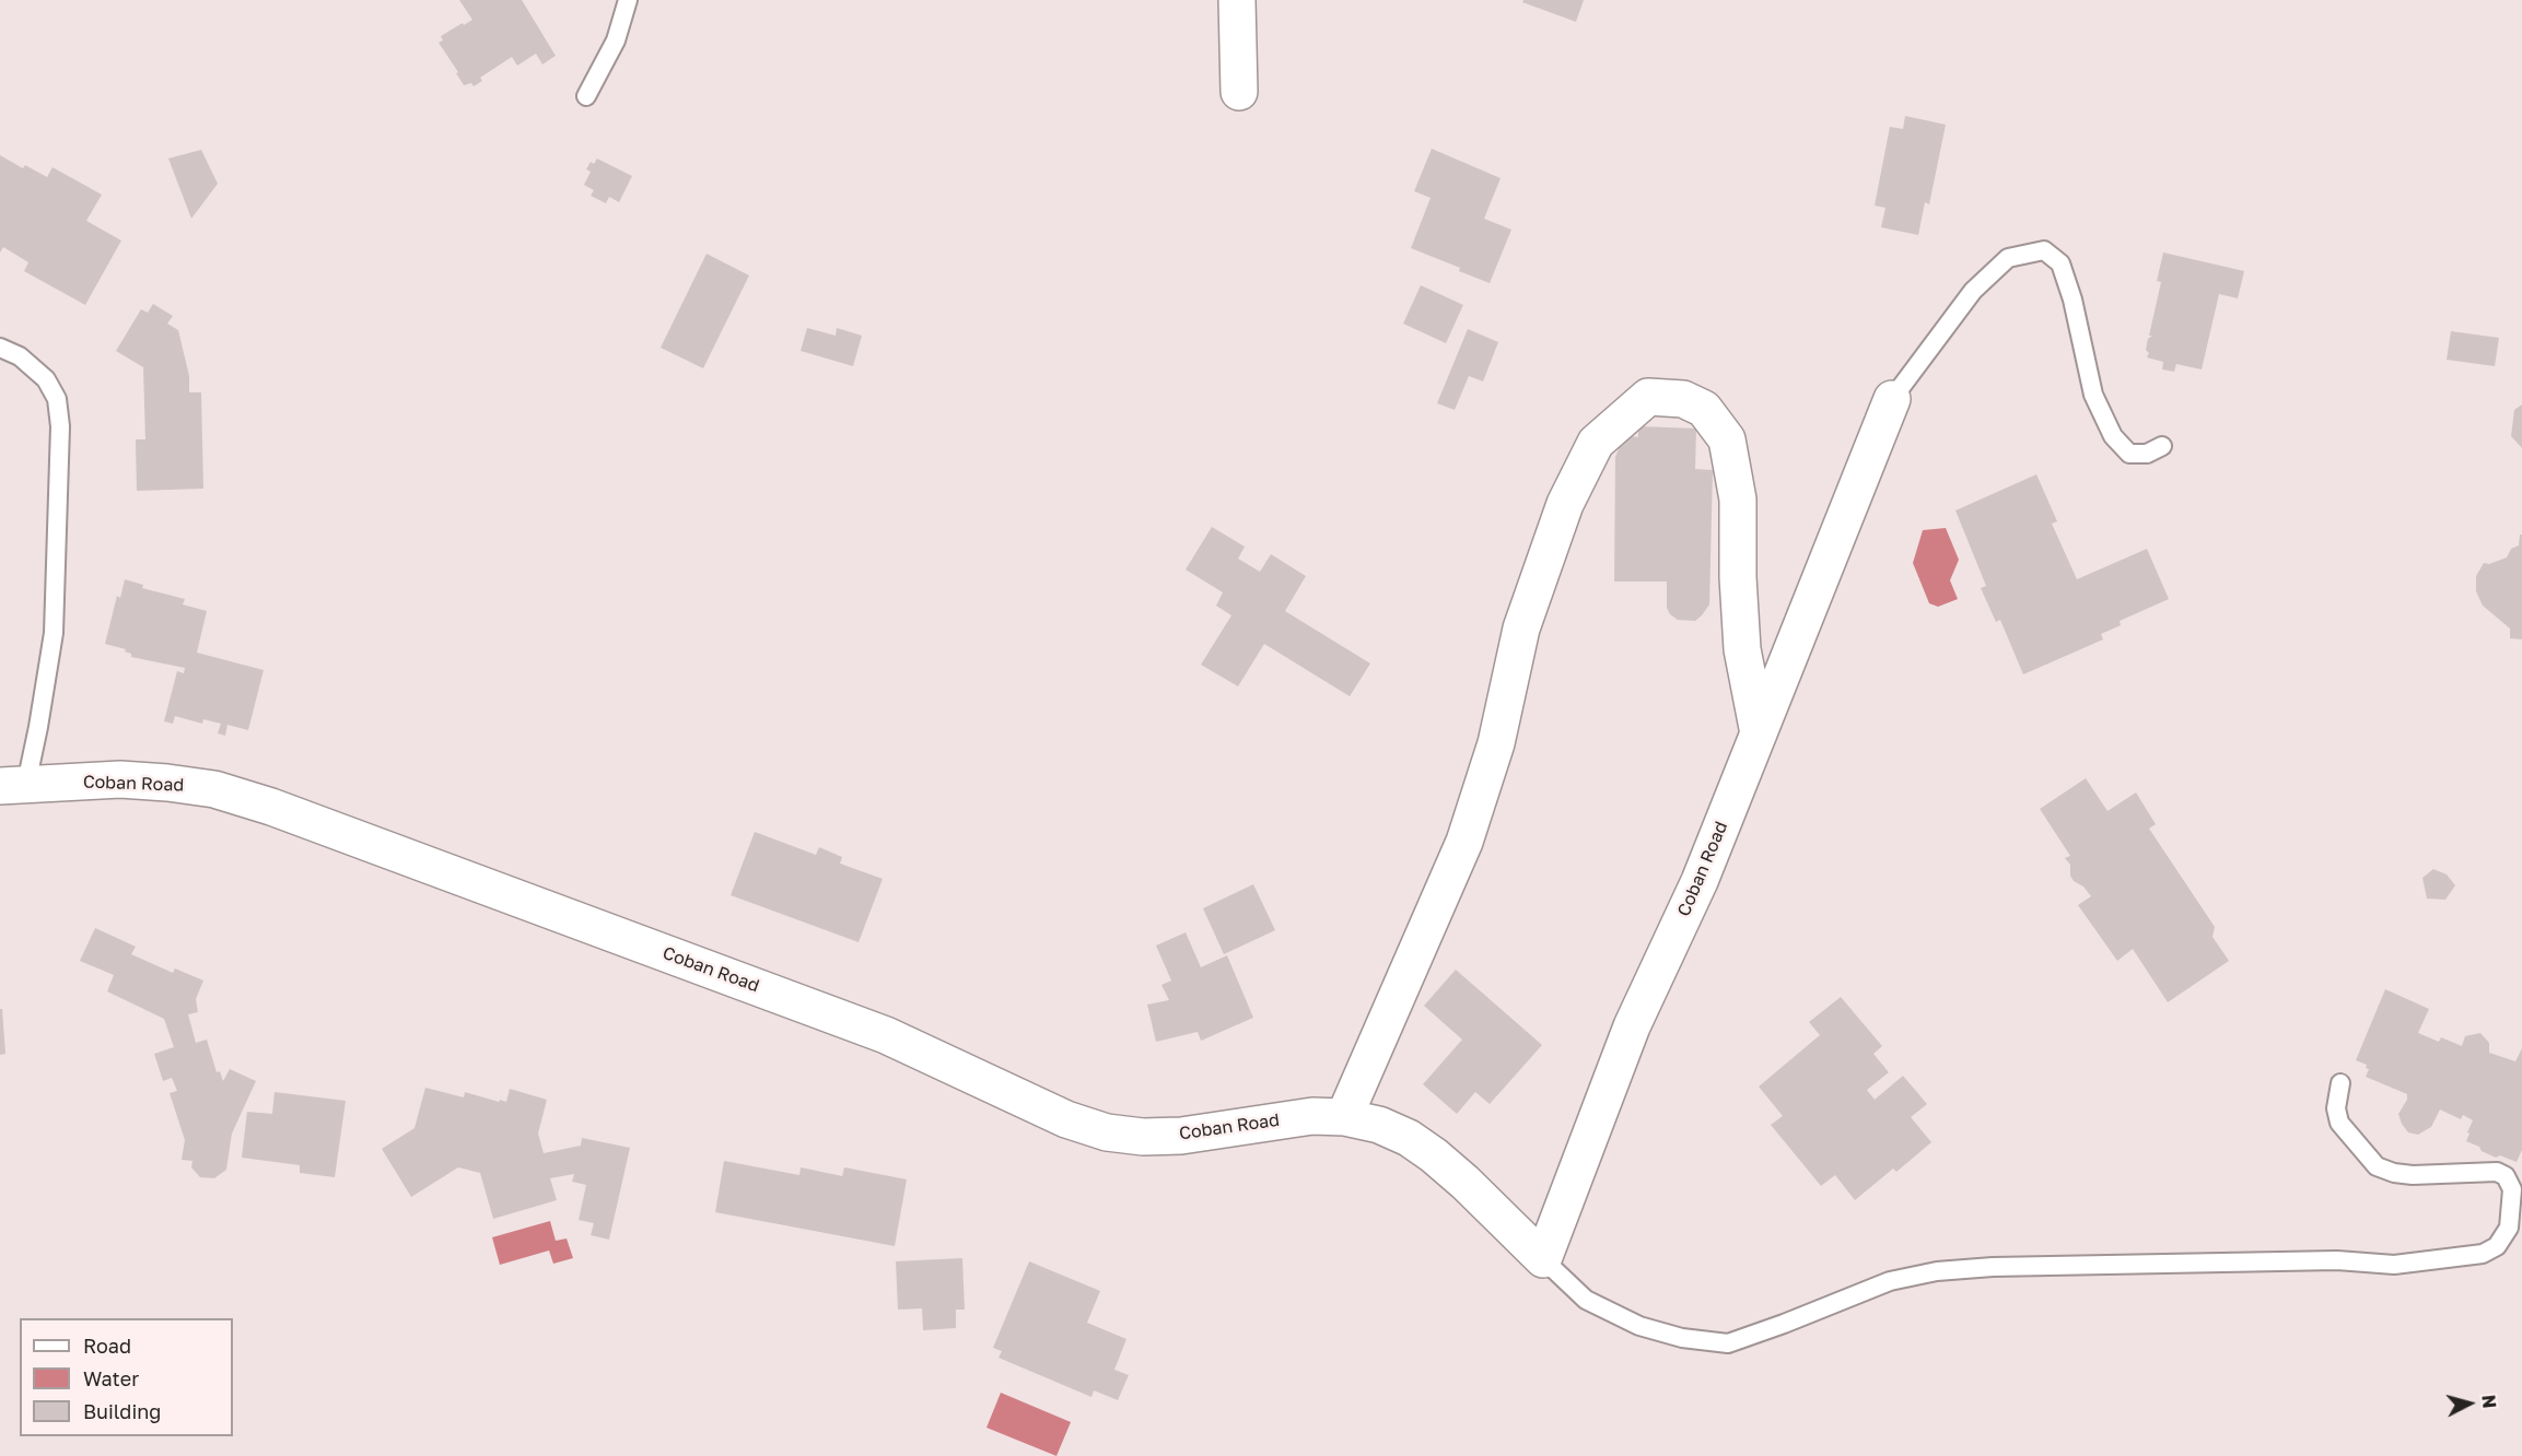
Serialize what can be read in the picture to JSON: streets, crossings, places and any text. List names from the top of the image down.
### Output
{
  "streets": {
    "street": ["Coban Road"]
  },
  "legend": ["Road", "Water", "Building"],
  "north": "right"
}
